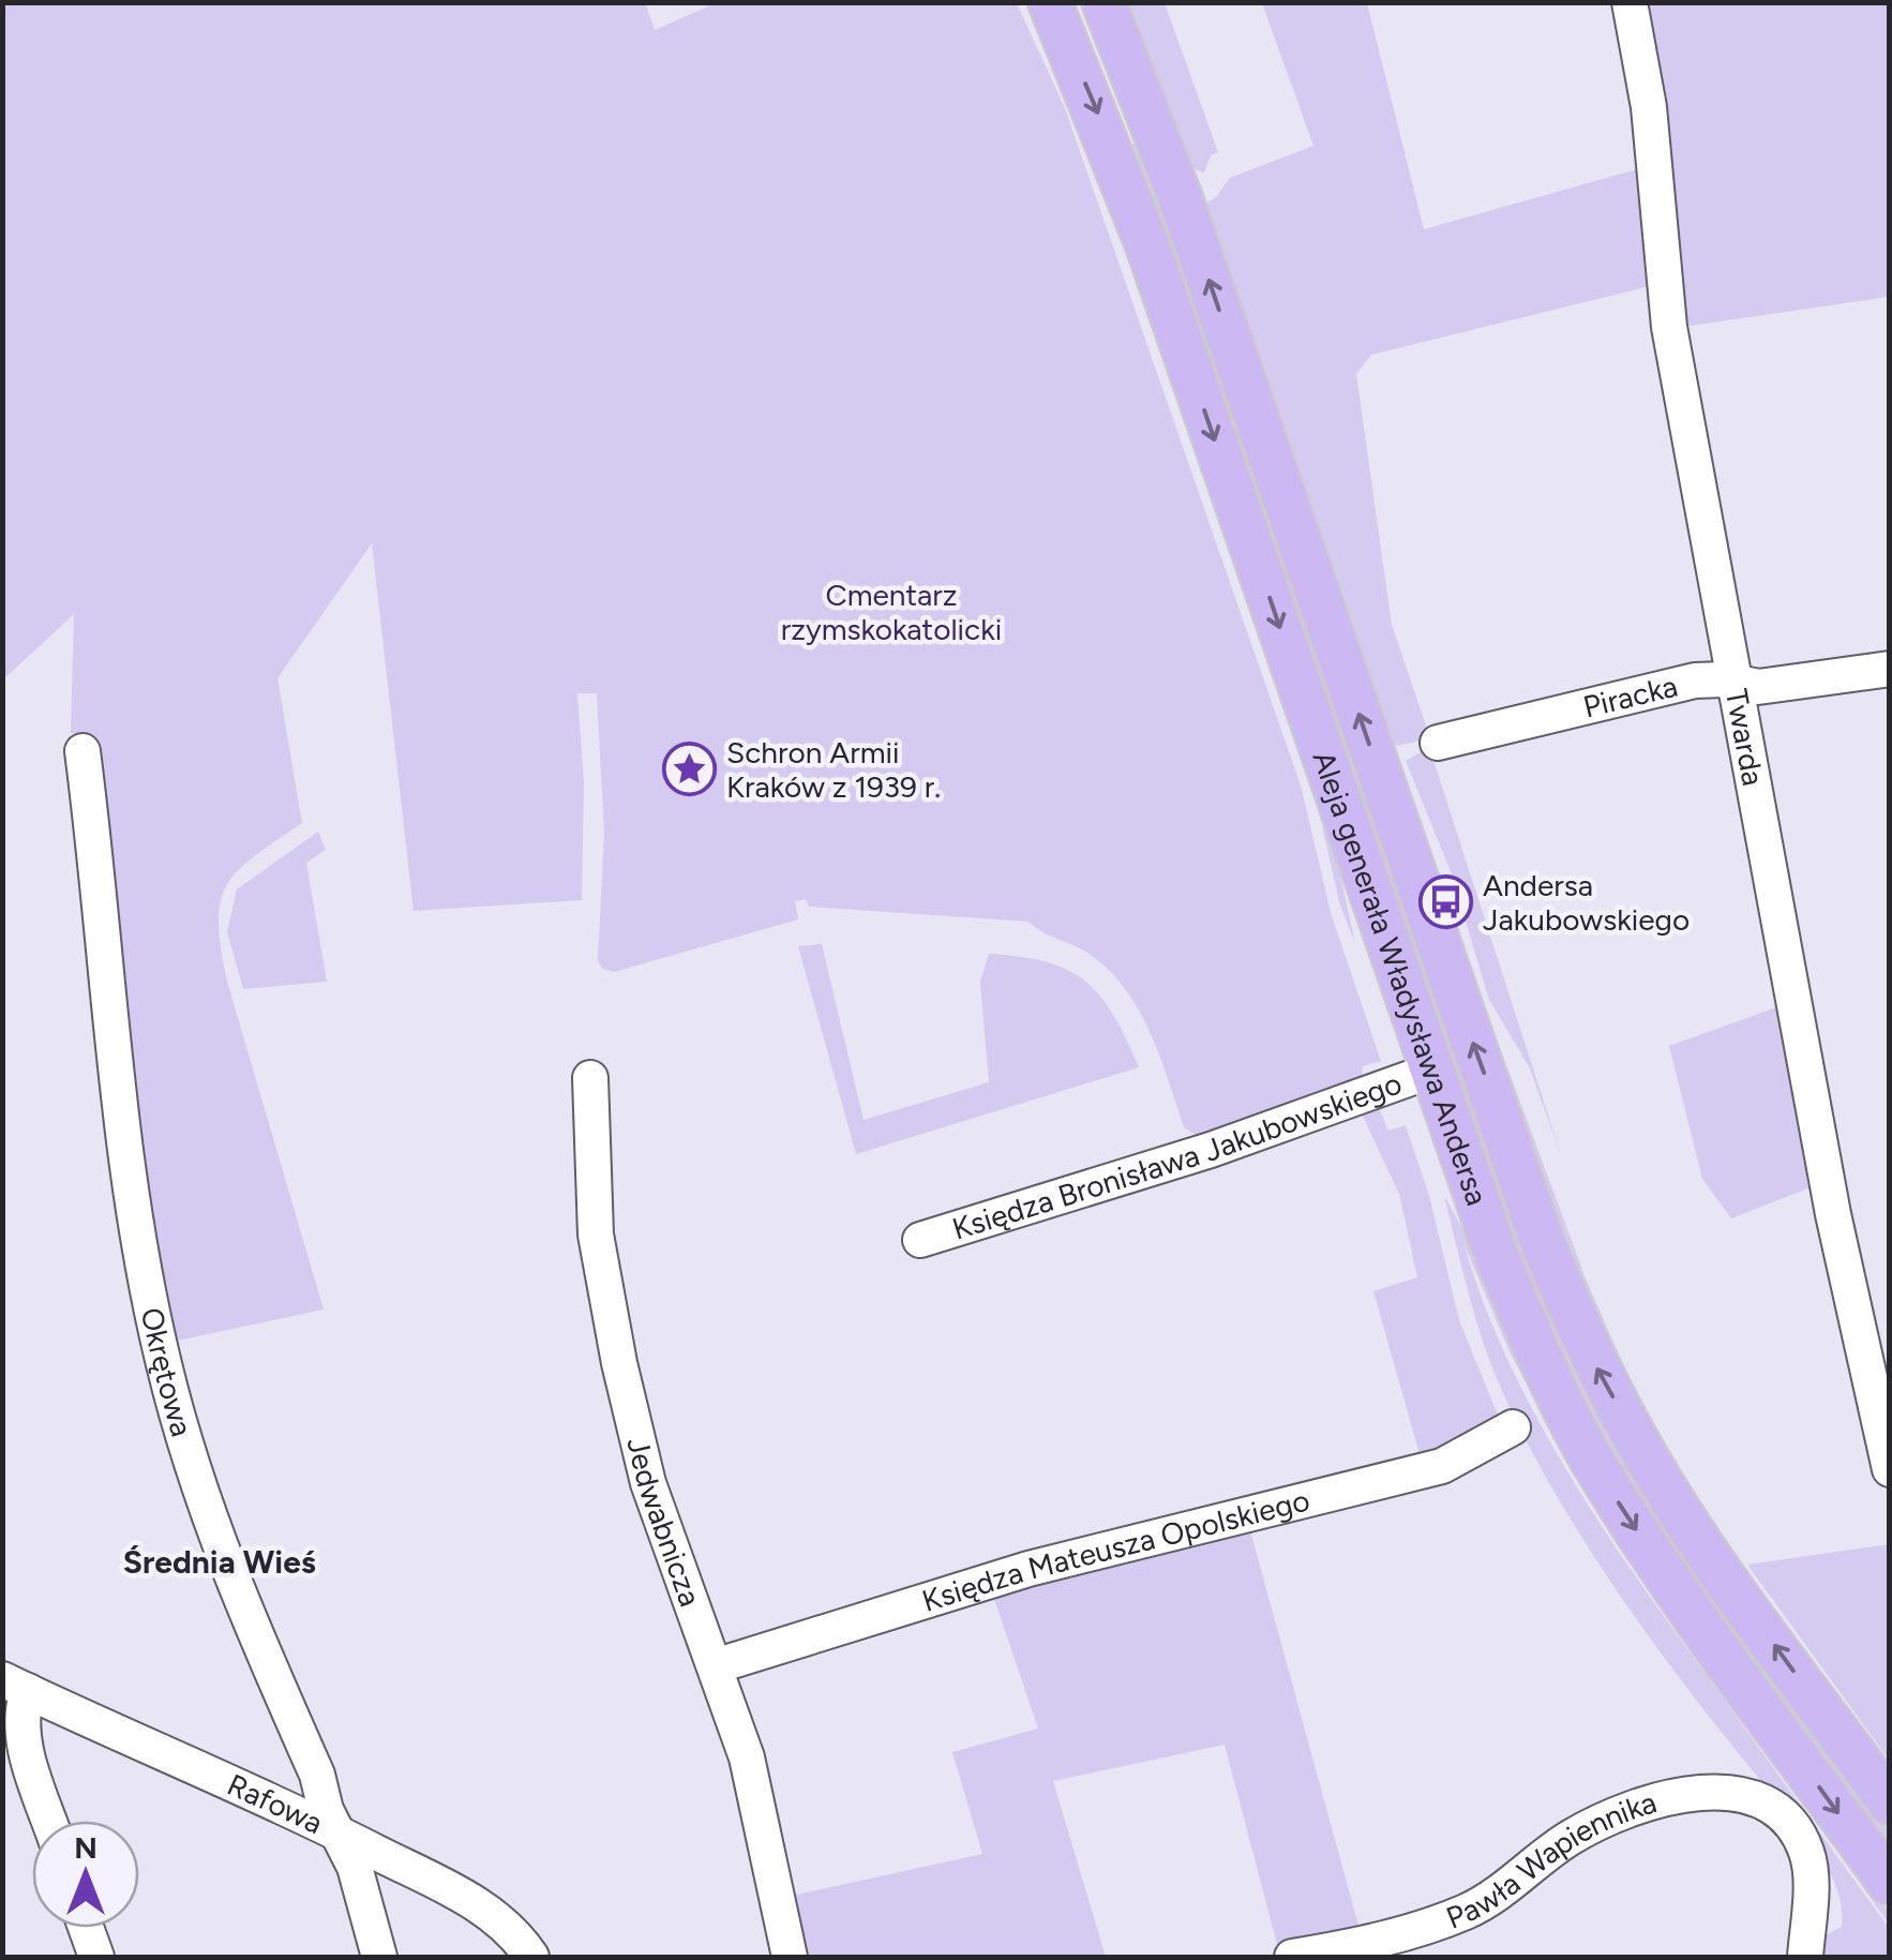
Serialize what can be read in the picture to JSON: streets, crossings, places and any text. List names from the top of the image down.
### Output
{
  "streets": {
    "main road": ["Aleja generała Władysława Andersa"],
    "street": [
      "Piracka",
      "Twarda",
      "Księdza Bronisława Jakubowskiego",
      "Okrętowa",
      "Jedwabnicza",
      "Księdza Mateusza Opolskiego",
      "Rafowa",
      "Pawła Wapiennika"
    ]
  },
  "crossings": [
    ["Piracka", "Twarda"],
    ["Aleja generała Władysława Andersa", "Księdza Bronisława Jakubowskiego"],
    ["Okrętowa", "Rafowa"],
    ["Jedwabnicza", "Księdza Mateusza Opolskiego"]
  ],
  "districts": ["Średnia Wieś"],
  "parks": ["Cmentarz rzymskokatolicki"],
  "places": {
    "place": ["Schron Armii Kraków z 1939 r."],
    "bus stop": ["Andersa Jakubowskiego"]
  },
  "north": "top"
}
